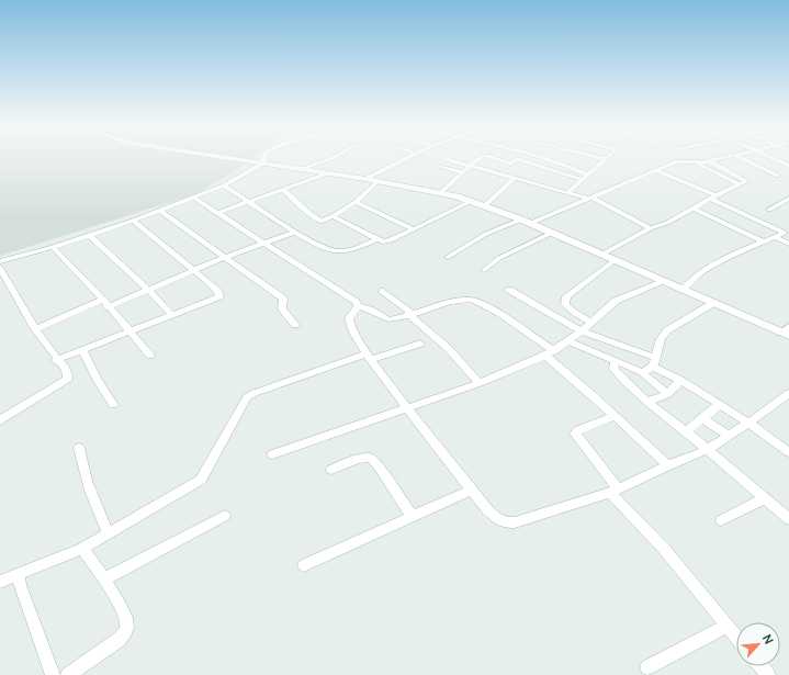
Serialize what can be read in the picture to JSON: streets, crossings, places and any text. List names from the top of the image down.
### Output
{
  "north": "top right"
}
